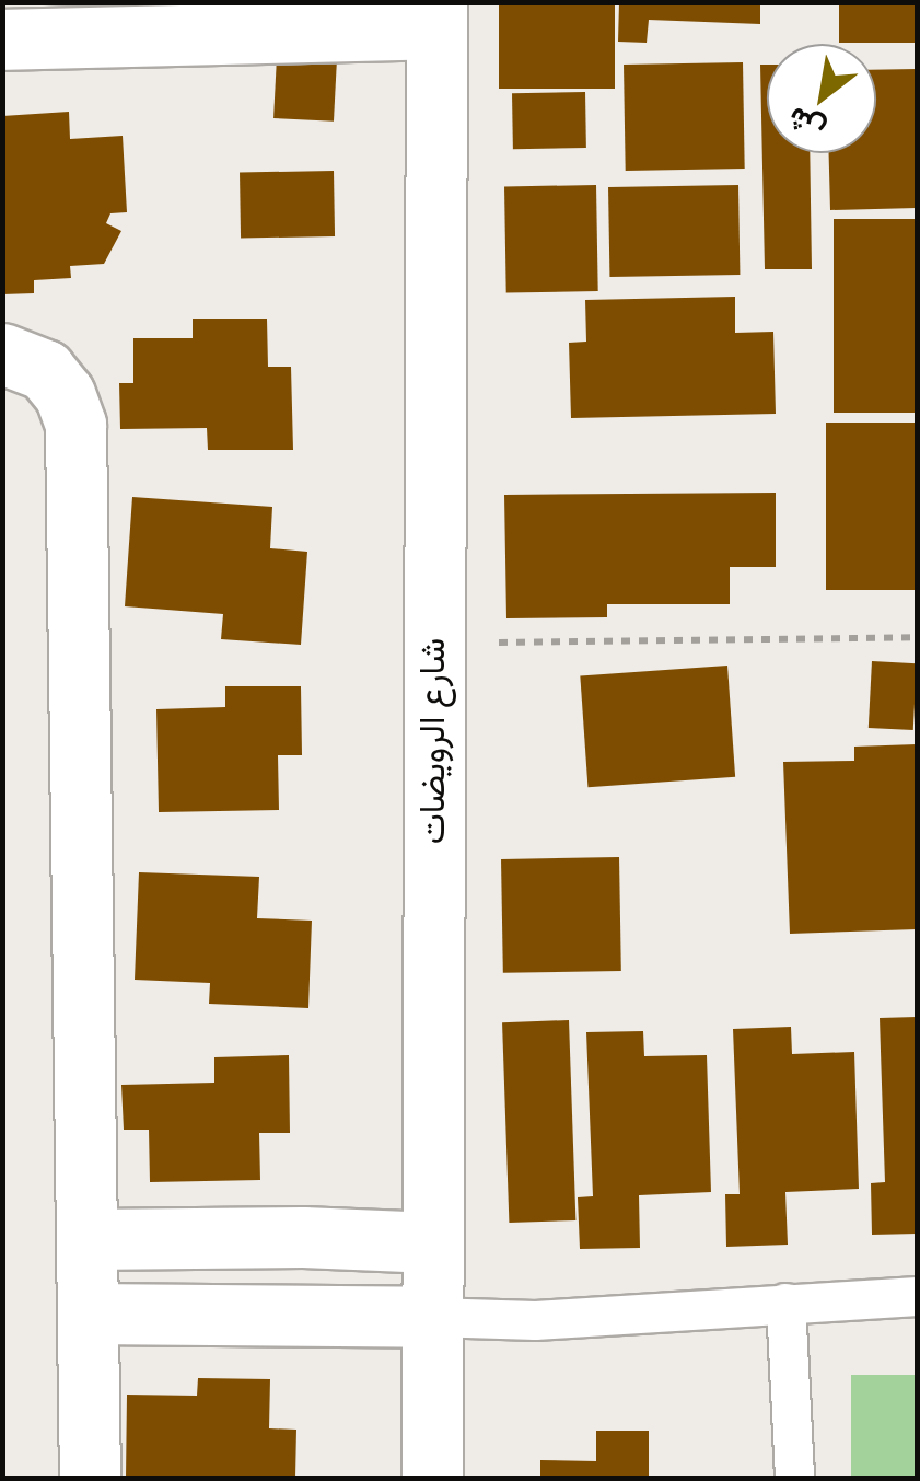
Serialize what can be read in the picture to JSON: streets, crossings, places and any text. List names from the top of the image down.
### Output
{
  "streets": {
    "street": ["شارع الرويضات"]
  },
  "north": "bottom left"
}
